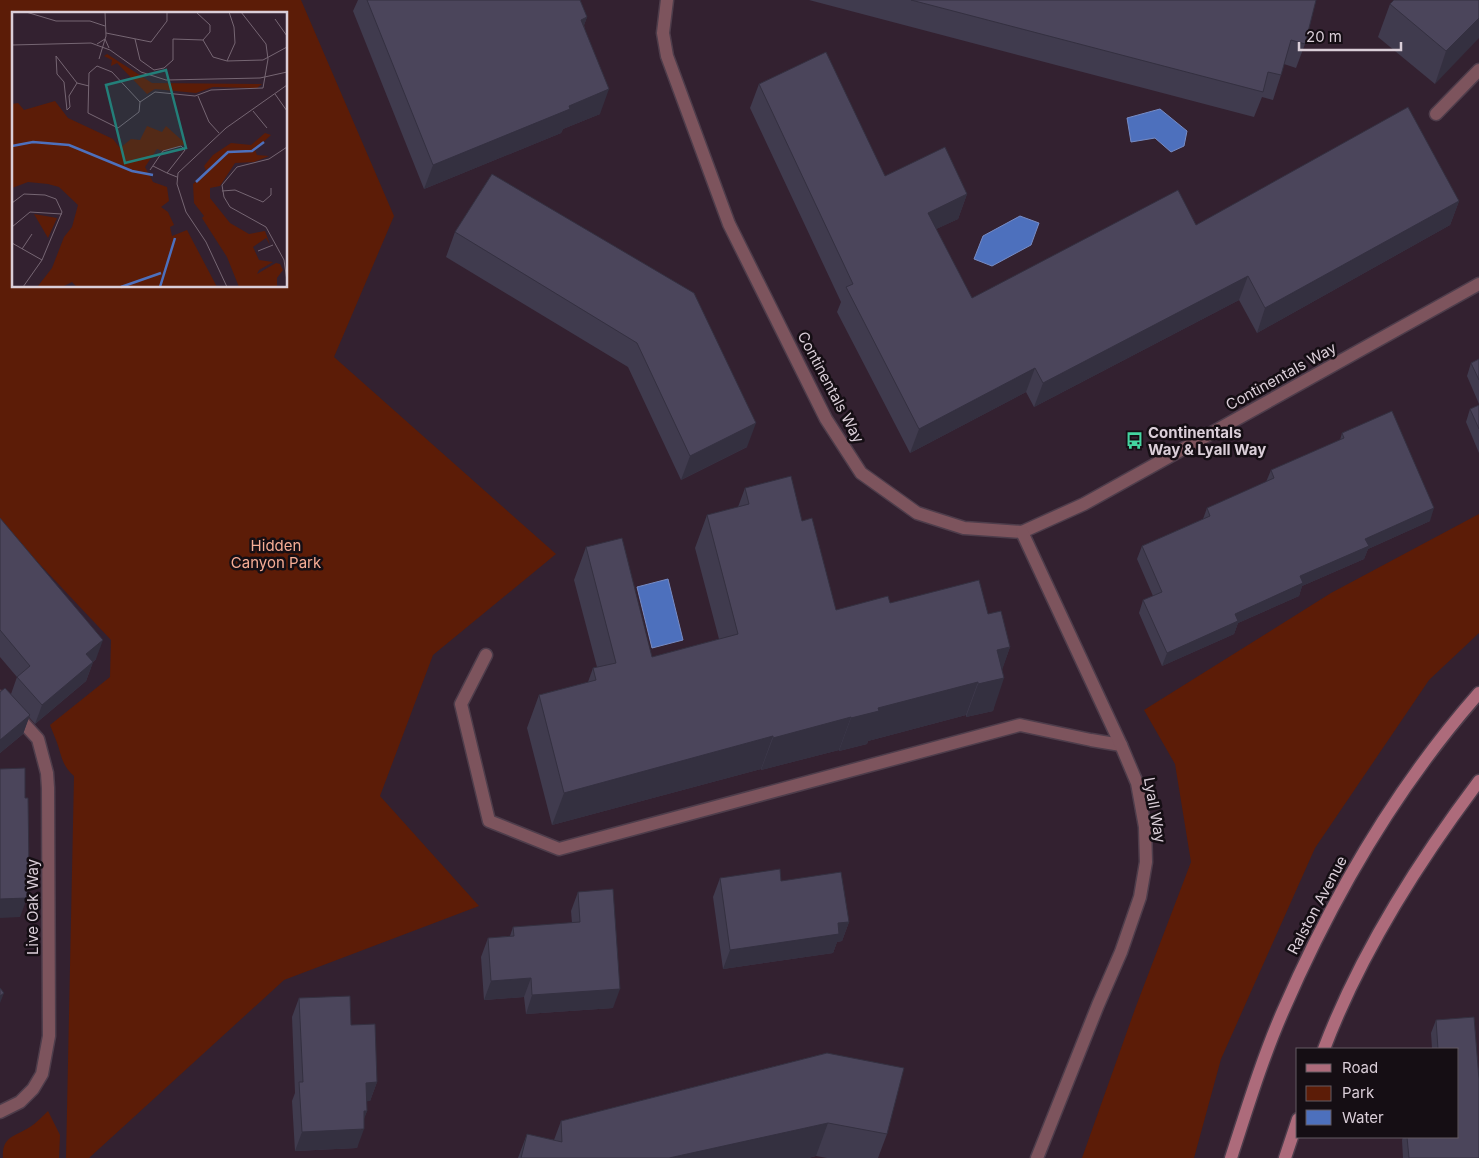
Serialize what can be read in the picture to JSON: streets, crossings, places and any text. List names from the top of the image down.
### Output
{
  "streets": {
    "main road": ["Ralston Avenue"],
    "street": ["Continentals Way", "Lyall Way", "Live Oak Way"]
  },
  "crossings": [
    ["Continentals Way", "Lyall Way"]
  ],
  "parks": ["Hidden Canyon Park"],
  "places": {
    "bus stop": ["Continentals Way & Lyall Way"]
  },
  "legend": ["Road", "Park", "Water"],
  "scale_bar": "20 m"
}
